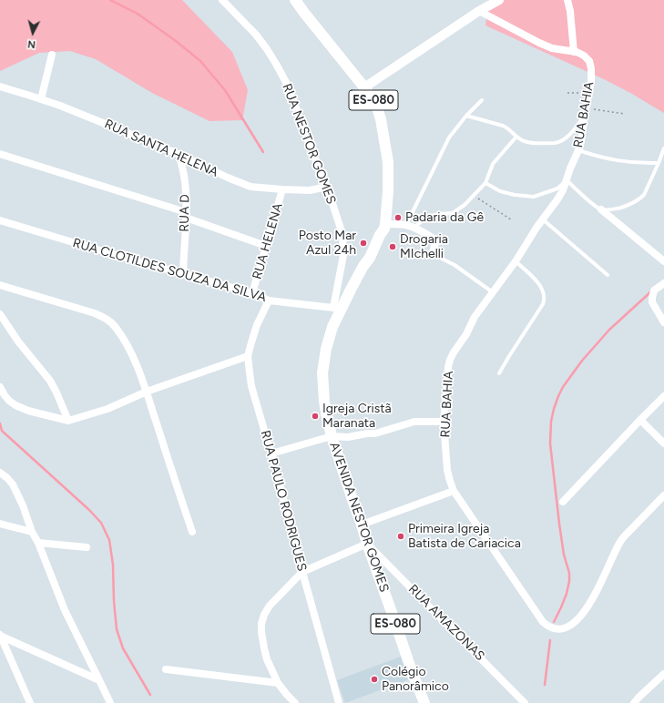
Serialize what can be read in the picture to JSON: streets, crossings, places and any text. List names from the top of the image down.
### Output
{
  "streets": {
    "main road": ["ES-080", "AVENIDA NESTOR GOMES"],
    "street": [
      "RUA BAHIA",
      "RUA NESTOR GOMES",
      "RUA SANTA HELENA",
      "RUA D",
      "RUA HELENA",
      "RUA CLOTILDES SOUZA DA SILVA",
      "RUA PAULO RODRIGUES",
      "RUA AMAZONAS"
    ]
  },
  "crossings": [
    ["ES-080", "RUA NESTOR GOMES"],
    ["ES-080", "RUA CLOTILDES SOUZA DA SILVA"],
    ["ES-080", "AVENIDA NESTOR GOMES"],
    ["RUA NESTOR GOMES", "RUA SANTA HELENA"],
    ["RUA NESTOR GOMES", "RUA CLOTILDES SOUZA DA SILVA"],
    ["RUA NESTOR GOMES", "AVENIDA NESTOR GOMES"],
    ["RUA SANTA HELENA", "RUA D"],
    ["RUA SANTA HELENA", "RUA HELENA"],
    ["RUA D", "RUA CLOTILDES SOUZA DA SILVA"],
    ["RUA HELENA", "RUA CLOTILDES SOUZA DA SILVA"],
    ["RUA CLOTILDES SOUZA DA SILVA", "RUA PAULO RODRIGUES"],
    ["RUA CLOTILDES SOUZA DA SILVA", "AVENIDA NESTOR GOMES"],
    ["AVENIDA NESTOR GOMES", "RUA AMAZONAS"]
  ],
  "places": [
    "Padaria da Gê",
    "Posto Mar Azul 24h",
    "Drogaria MIchelli",
    "Igreja Cristã Maranata",
    "Primeira Igreja Batista de Cariacica",
    "Colégio Panorâmico"
  ],
  "north": "bottom"
}
